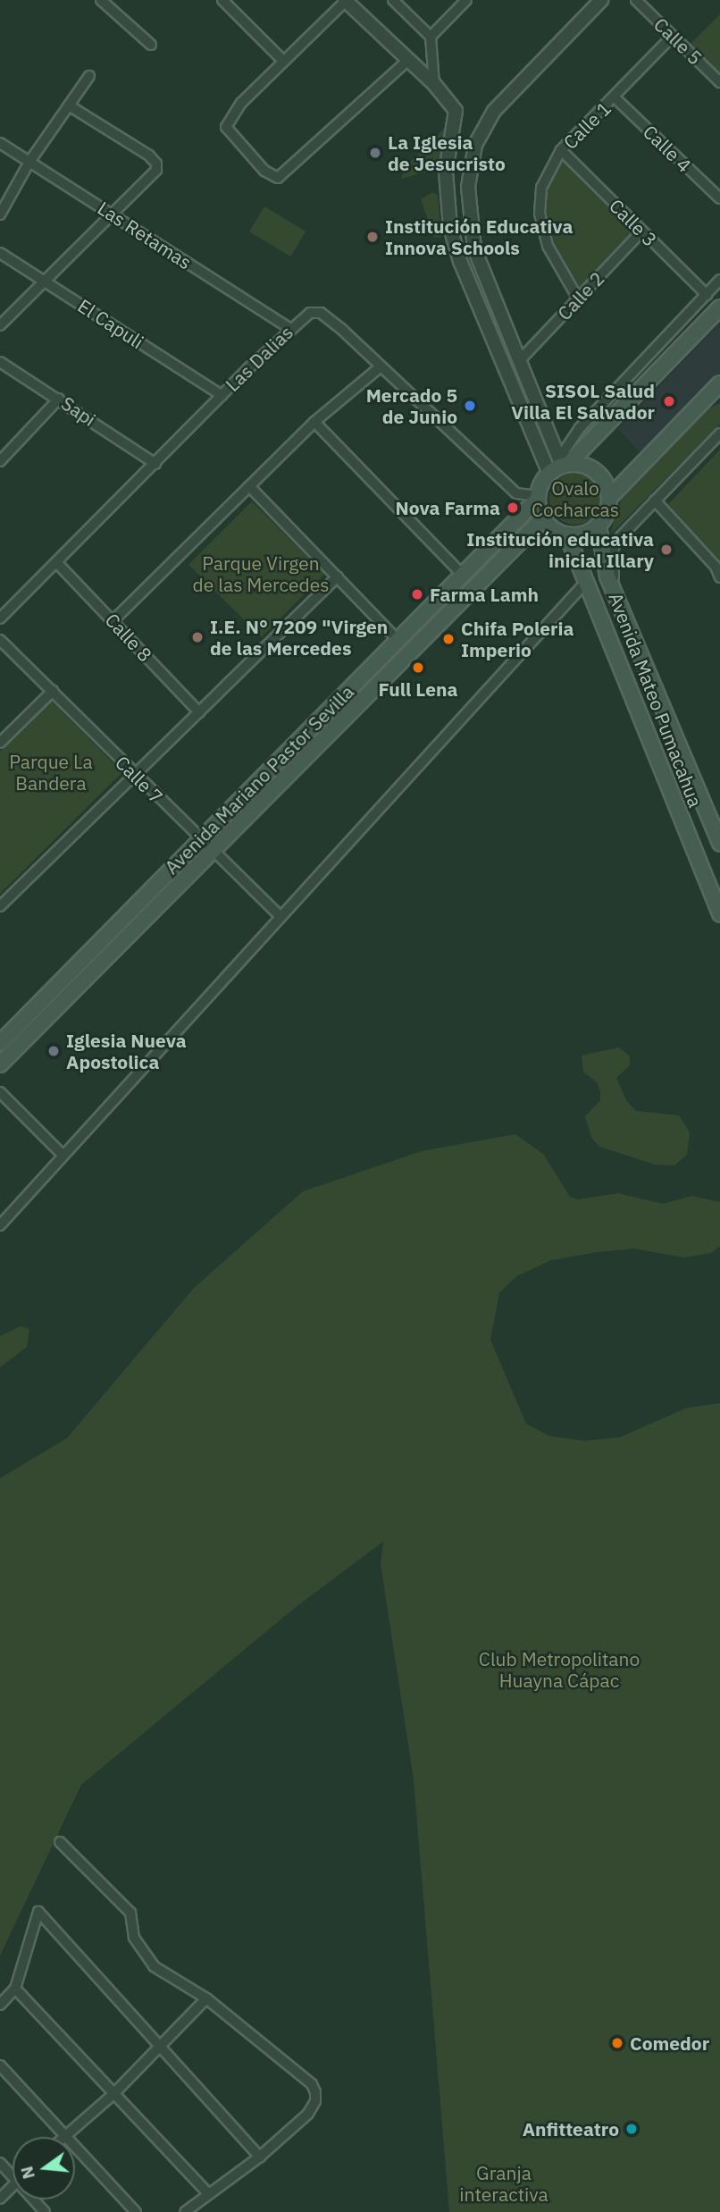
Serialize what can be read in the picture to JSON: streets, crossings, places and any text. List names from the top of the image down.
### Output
{
  "streets": {
    "main road": ["Avenida Mateo Pumacahua", "Avenida Mariano Pastor Sevilla"],
    "street": [
      "Calle 5",
      "Calle 1",
      "Calle 4",
      "Calle 3",
      "Las Retamas",
      "Calle 2",
      "El Capuli",
      "Las Dalias",
      "Sapi",
      "Calle 8",
      "Calle 7"
    ]
  },
  "crossings": [
    ["Calle 5", "Calle 1"],
    ["Calle 1", "Calle 4"],
    ["Calle 1", "Calle 3"],
    ["Calle 1", "Calle 2"],
    ["Calle 3", "Calle 2"],
    ["Las Retamas", "Las Dalias"],
    ["El Capuli", "Las Dalias"],
    ["Las Dalias", "Sapi"],
    ["Las Dalias", "Calle 8"],
    ["Las Dalias", "Avenida Mateo Pumacahua"],
    ["Las Dalias", "Avenida Mariano Pastor Sevilla"],
    ["Avenida Mateo Pumacahua", "Avenida Mariano Pastor Sevilla"],
    ["Calle 7", "Avenida Mariano Pastor Sevilla"]
  ],
  "parks": [
    "Ovalo Cocharcas",
    "Parque Virgen de las Mercedes",
    "Parque La Bandera",
    "Club Metropolitano Huayna Cápac",
    "Granja interactiva"
  ],
  "places": [
    "La Iglesia de Jesucristo",
    "Institución Educativa Innova Schools",
    "SISOL Salud Villa El Salvador",
    "Mercado 5 de Junio",
    "Nova Farma",
    "Institución educativa inicial Illary",
    "Farma Lamh",
    "I.E. N° 7209 \"Virgen de las Mercedes",
    "Chifa Poleria Imperio",
    "Full Lena",
    "Iglesia Nueva Apostolica",
    "Comedor",
    "Anfitteatro"
  ],
  "north": "left"
}
